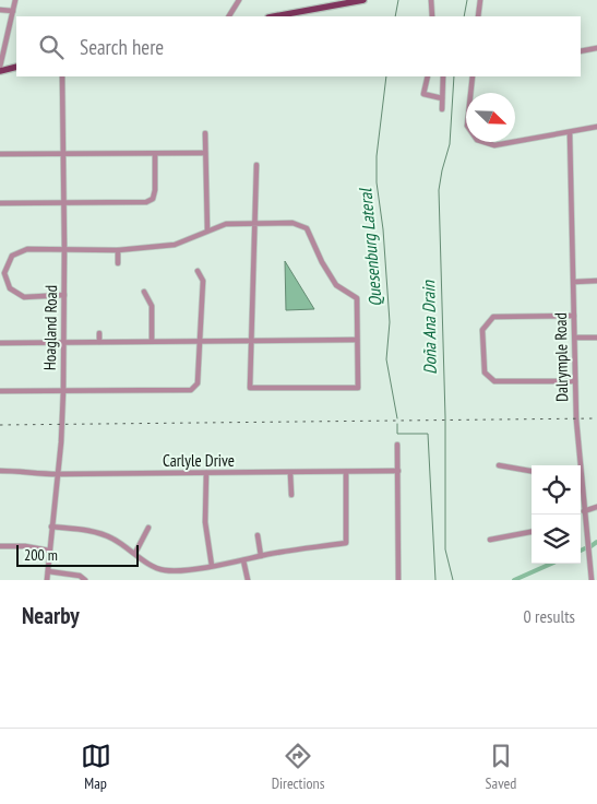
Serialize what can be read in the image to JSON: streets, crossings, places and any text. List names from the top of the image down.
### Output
{
  "streets": {
    "street": ["Hoagland Road", "Dalrymple Road", "Carlyle Drive"]
  },
  "crossings": [
    ["Hoagland Road", "Carlyle Drive"]
  ],
  "water": ["Quesenburg Lateral", "Doña Ana Drain"],
  "scale_bar": "200 m",
  "north": "bottom right",
  "page": {
    "search": "Search here",
    "scale": "200 m",
    "heading": ["Nearby", "0 results"],
    "nav": ["Map", "Directions", "Saved"]
  }
}
